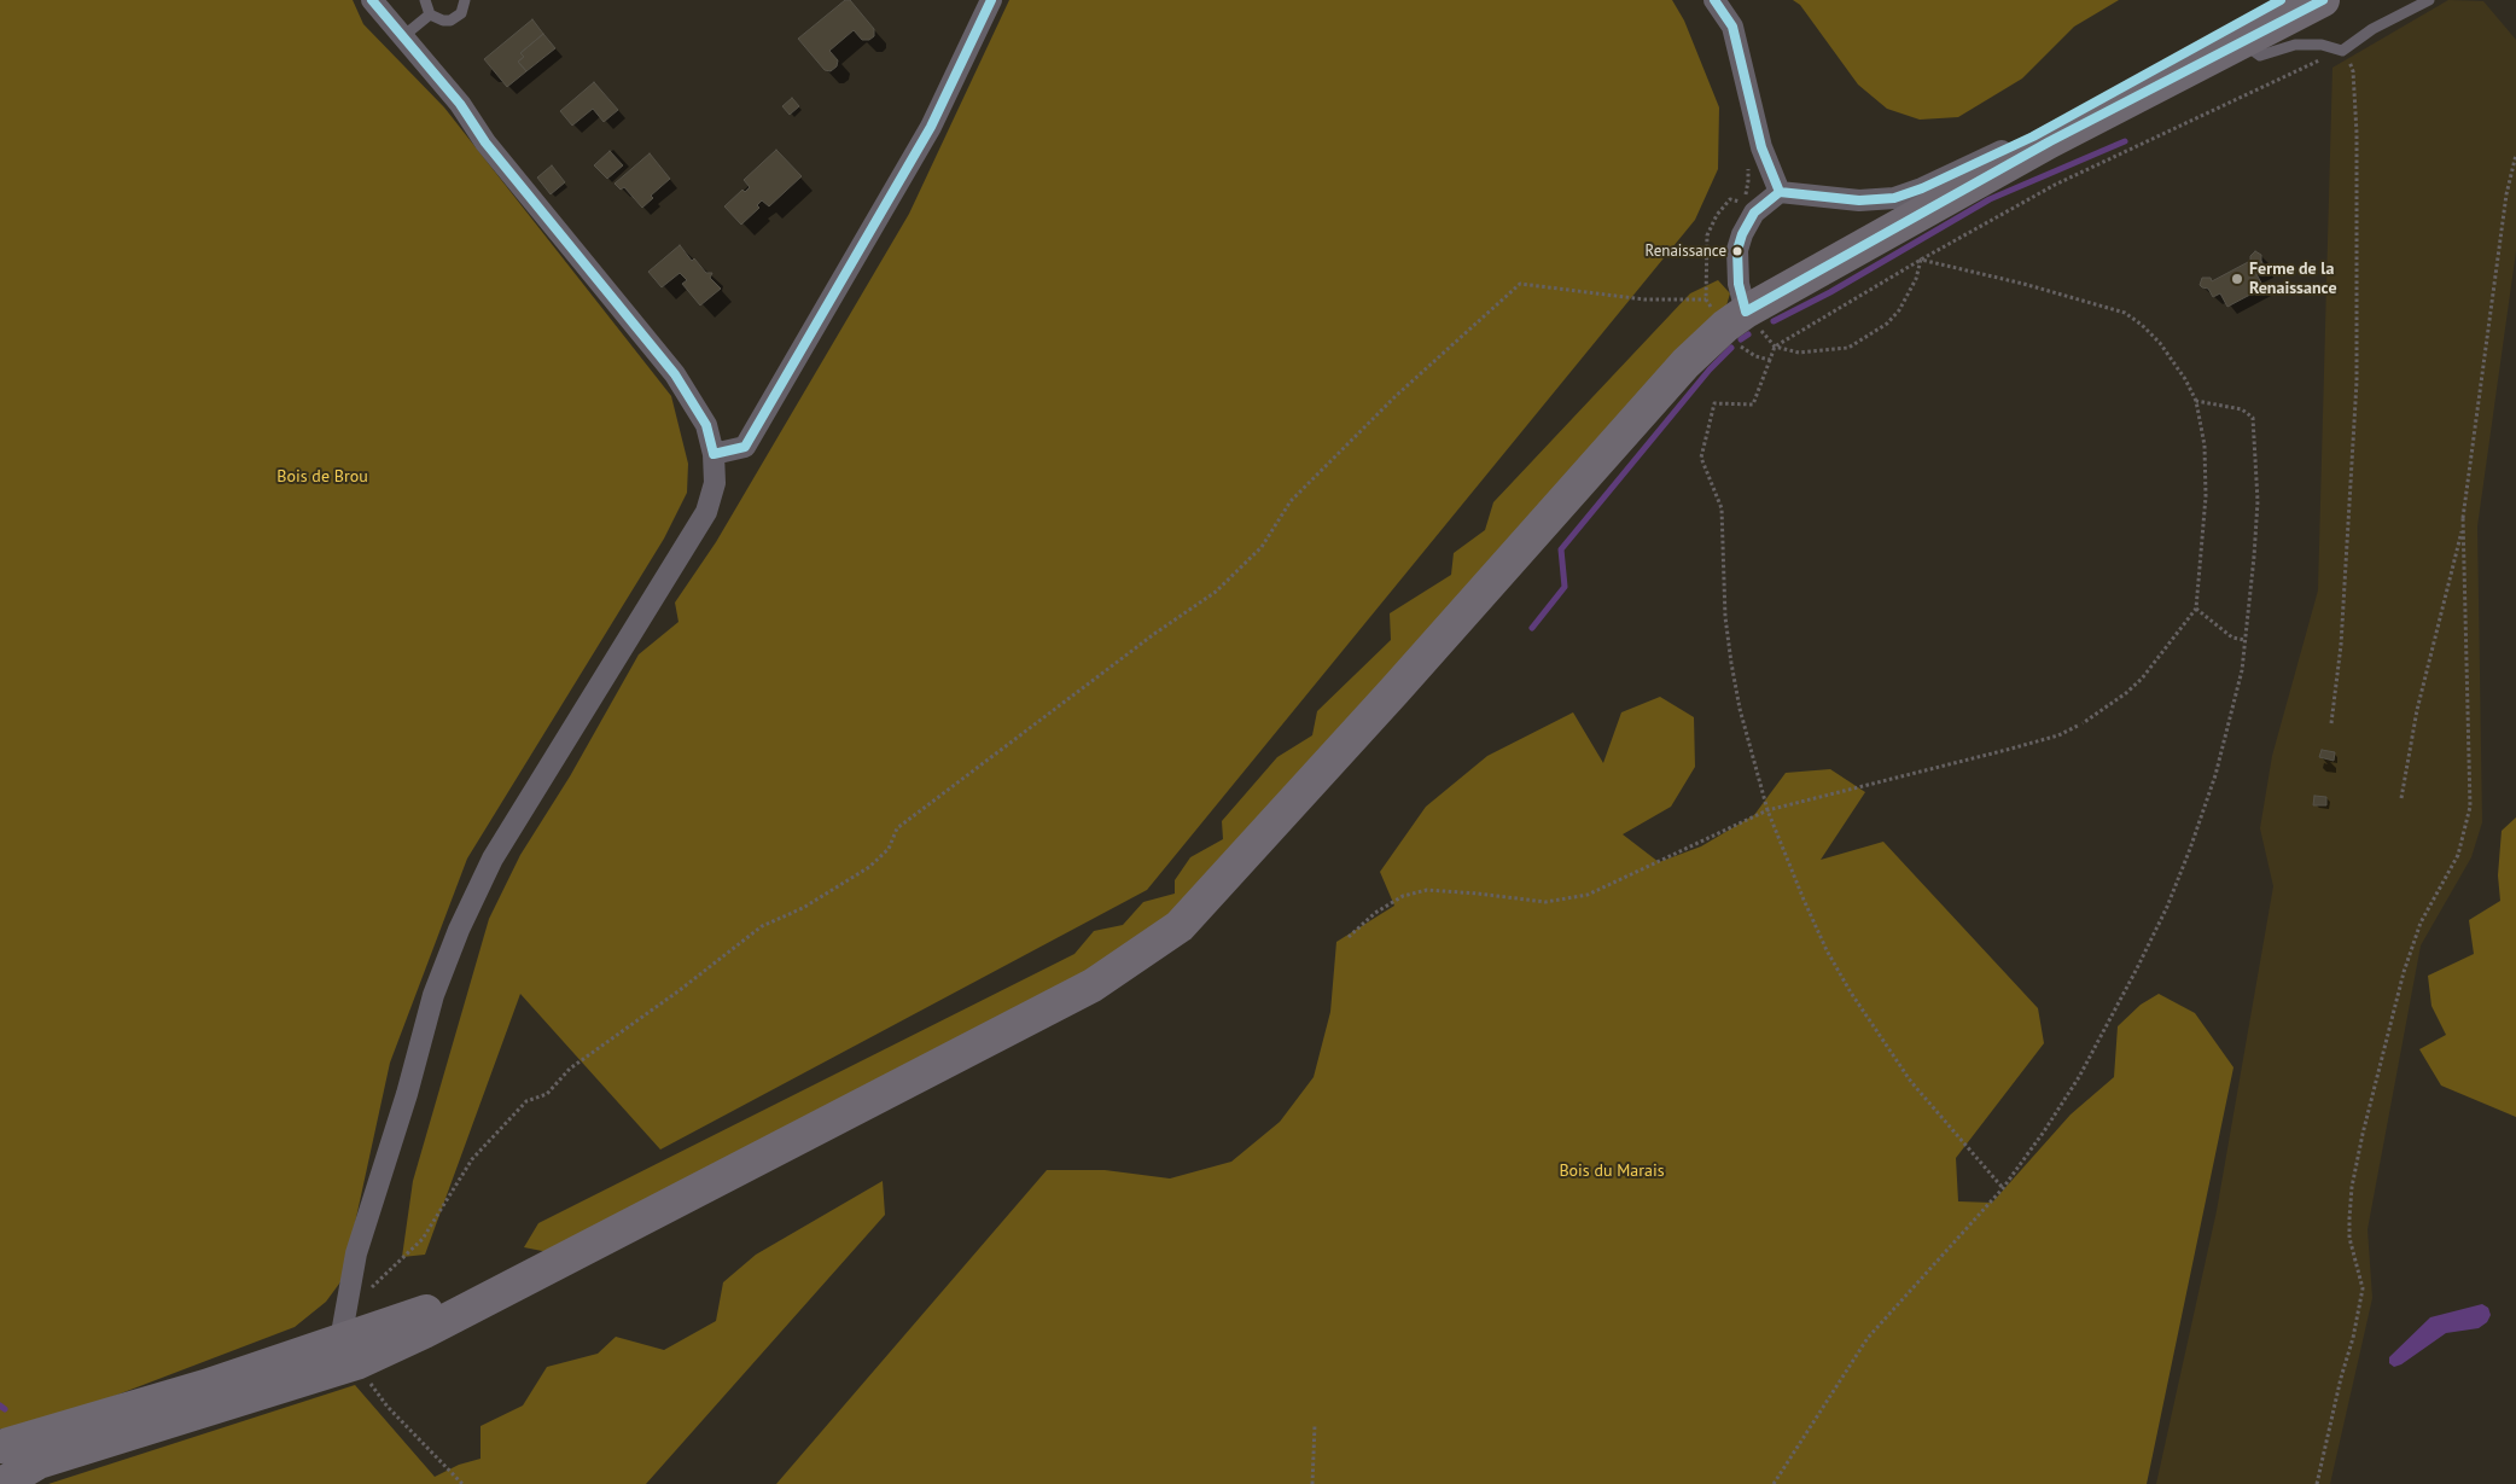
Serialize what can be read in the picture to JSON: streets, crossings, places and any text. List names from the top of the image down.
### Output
{
  "parks": ["Bois de Brou", "Bois du Marais"],
  "places": ["Renaissance", "Ferme de la Renaissance"]
}
